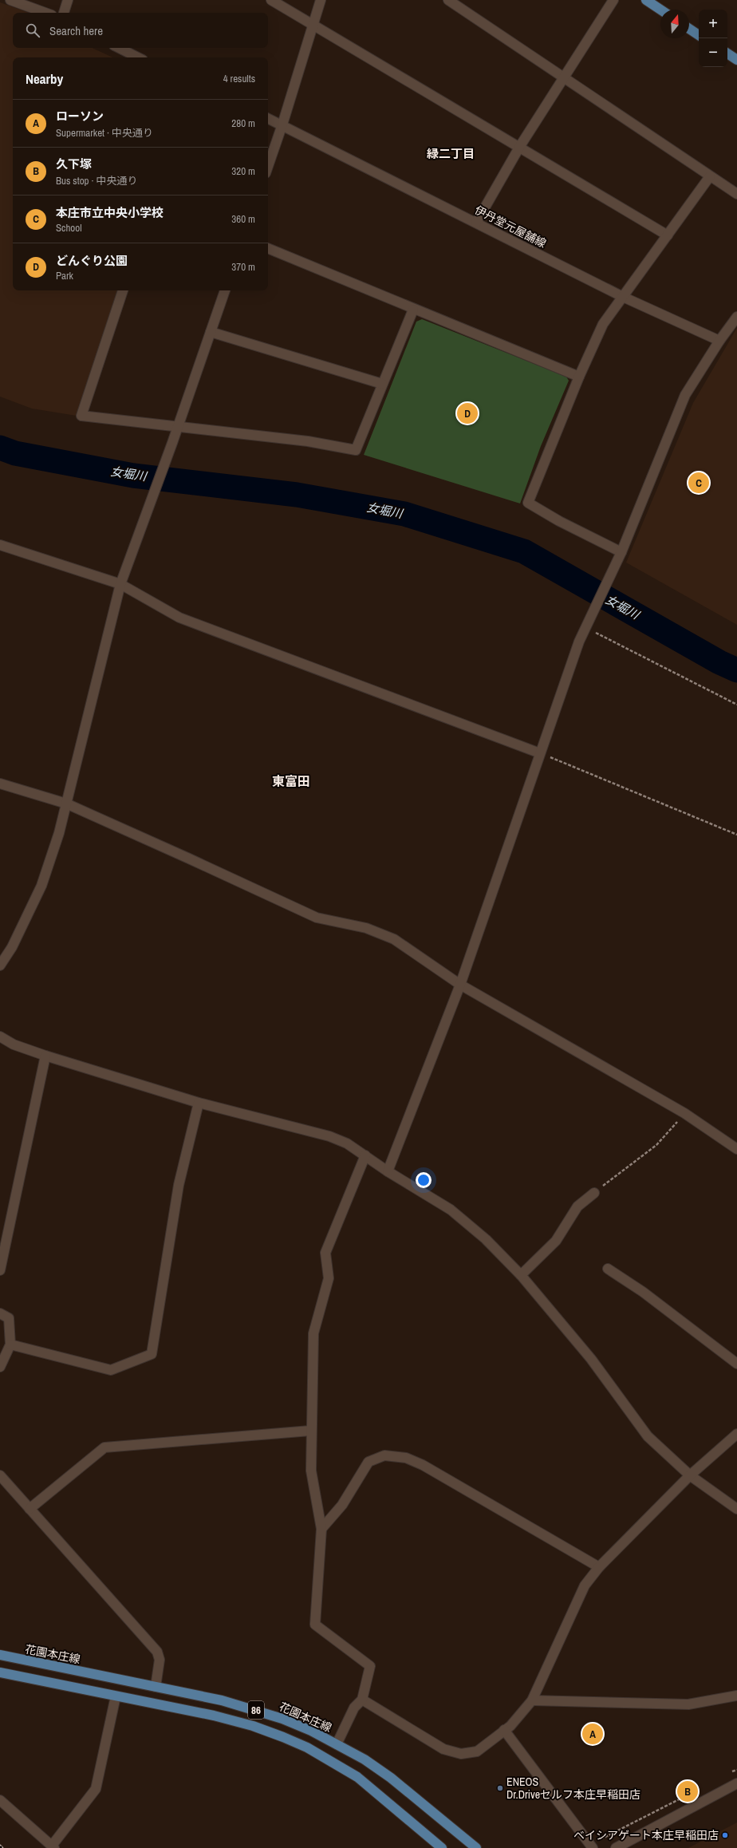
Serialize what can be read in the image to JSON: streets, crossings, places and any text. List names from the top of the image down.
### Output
{
  "streets": {
    "main road": ["花園本庄線", "86"],
    "street": ["伊丹堂元屋舗線"]
  },
  "districts": ["緑二丁目", "東富田"],
  "water": ["女堀川"],
  "places": ["ENEOS Dr.Driveセルフ本庄早稲田店", "ベイシアゲート本庄早稲田店"],
  "north": "top",
  "page": {
    "map_buttons": ["+", "−"],
    "search": "Search here",
    "heading": ["Nearby", "4 results"],
    "list": [
      {
        "mark": "A",
        "name": "ローソン",
        "note": "Supermarket · 中央通り",
        "value": "280 m"
      },
      {
        "mark": "B",
        "name": "久下塚",
        "note": "Bus stop · 中央通り",
        "value": "320 m"
      },
      {
        "mark": "C",
        "name": "本庄市立中央小学校",
        "note": "School",
        "value": "360 m"
      },
      {
        "mark": "D",
        "name": "どんぐり公園",
        "note": "Park",
        "value": "370 m"
      }
    ],
    "pins": [
      "D",
      "C",
      "A",
      "B"
    ]
  }
}
